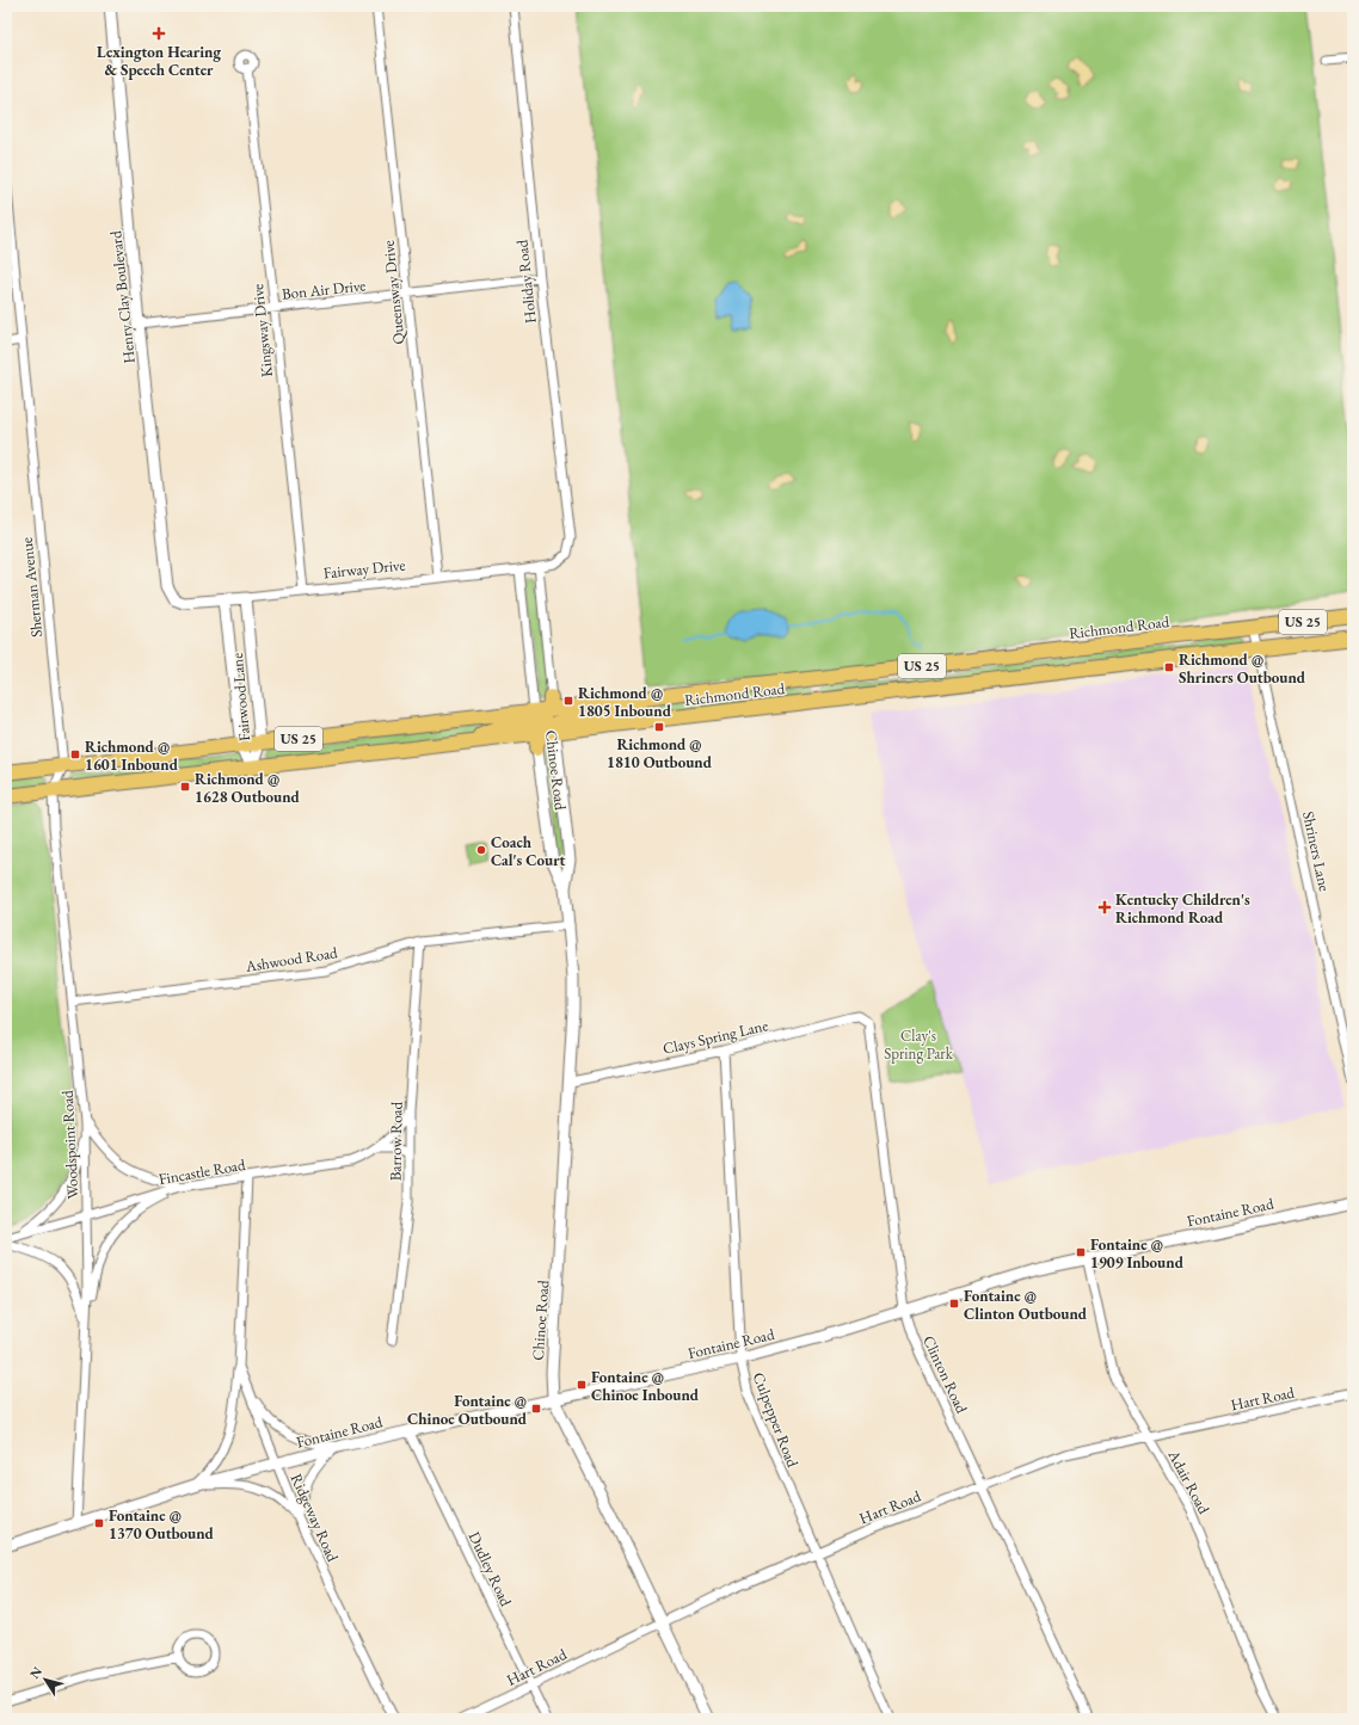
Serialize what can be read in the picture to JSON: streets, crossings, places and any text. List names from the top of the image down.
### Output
{
  "streets": {
    "main road": ["US 25", "Richmond Road"],
    "street": [
      "Holiday Road",
      "Bon Air Drive",
      "Queensway Drive",
      "Henry Clay Boulevard",
      "Kingsway Drive",
      "Fairway Drive",
      "Sherman Avenue",
      "Fairwood Lane",
      "Chinoe Road",
      "Shriners Lane",
      "Ashwood Road",
      "Clays Spring Lane",
      "Barrow Road",
      "Woodspoint Road",
      "Fincastle Road",
      "Fontaine Road",
      "Clinton Road",
      "Hart Road",
      "Culpepper Road",
      "Adair Road",
      "Ridgeway Road",
      "Dudley Road"
    ]
  },
  "crossings": [
    ["Holiday Road", "Bon Air Drive"],
    ["Holiday Road", "Fairway Drive"],
    ["Bon Air Drive", "Queensway Drive"],
    ["Bon Air Drive", "Henry Clay Boulevard"],
    ["Bon Air Drive", "Kingsway Drive"],
    ["Queensway Drive", "Fairway Drive"],
    ["Henry Clay Boulevard", "Fairway Drive"],
    ["Kingsway Drive", "Fairway Drive"],
    ["Fairway Drive", "Fairwood Lane"],
    ["Sherman Avenue", "Richmond Road"],
    ["Sherman Avenue", "Woodspoint Road"],
    ["US 25", "Richmond Road"],
    ["US 25", "Fairwood Lane"],
    ["US 25", "Chinoe Road"],
    ["US 25", "Woodspoint Road"],
    ["Richmond Road", "Fairwood Lane"],
    ["Richmond Road", "Chinoe Road"],
    ["Richmond Road", "Shriners Lane"],
    ["Richmond Road", "Woodspoint Road"],
    ["Chinoe Road", "Ashwood Road"],
    ["Chinoe Road", "Clays Spring Lane"],
    ["Chinoe Road", "Fontaine Road"],
    ["Chinoe Road", "Hart Road"],
    ["Ashwood Road", "Barrow Road"],
    ["Ashwood Road", "Woodspoint Road"],
    ["Clays Spring Lane", "Clinton Road"],
    ["Clays Spring Lane", "Culpepper Road"],
    ["Barrow Road", "Fincastle Road"],
    ["Woodspoint Road", "Fincastle Road"],
    ["Woodspoint Road", "Fontaine Road"],
    ["Fincastle Road", "Ridgeway Road"],
    ["Fontaine Road", "Clinton Road"],
    ["Fontaine Road", "Culpepper Road"],
    ["Fontaine Road", "Adair Road"],
    ["Fontaine Road", "Ridgeway Road"],
    ["Fontaine Road", "Dudley Road"],
    ["Clinton Road", "Hart Road"],
    ["Hart Road", "Culpepper Road"],
    ["Hart Road", "Adair Road"],
    ["Hart Road", "Dudley Road"]
  ],
  "parks": ["Clay's Spring Park"],
  "places": {
    "health": ["Lexington Hearing & Speech Center", "Kentucky Children's Richmond Road"],
    "transit": [
      "Richmond @ Shriners Outbound",
      "Richmond @ 1805 Inbound",
      "Richmond @ 1810 Outbound",
      "Richmond @ 1601 Inbound",
      "Richmond @ 1628 Outbound",
      "Fontaine @ 1909 Inbound",
      "Fontaine @ Clinton Outbound",
      "Fontaine @ Chinoe Inbound",
      "Fontaine @ Chinoe Outbound",
      "Fontaine @ 1370 Outbound"
    ],
    "other": ["Coach Cal's Court"]
  },
  "north": "top left"
}
